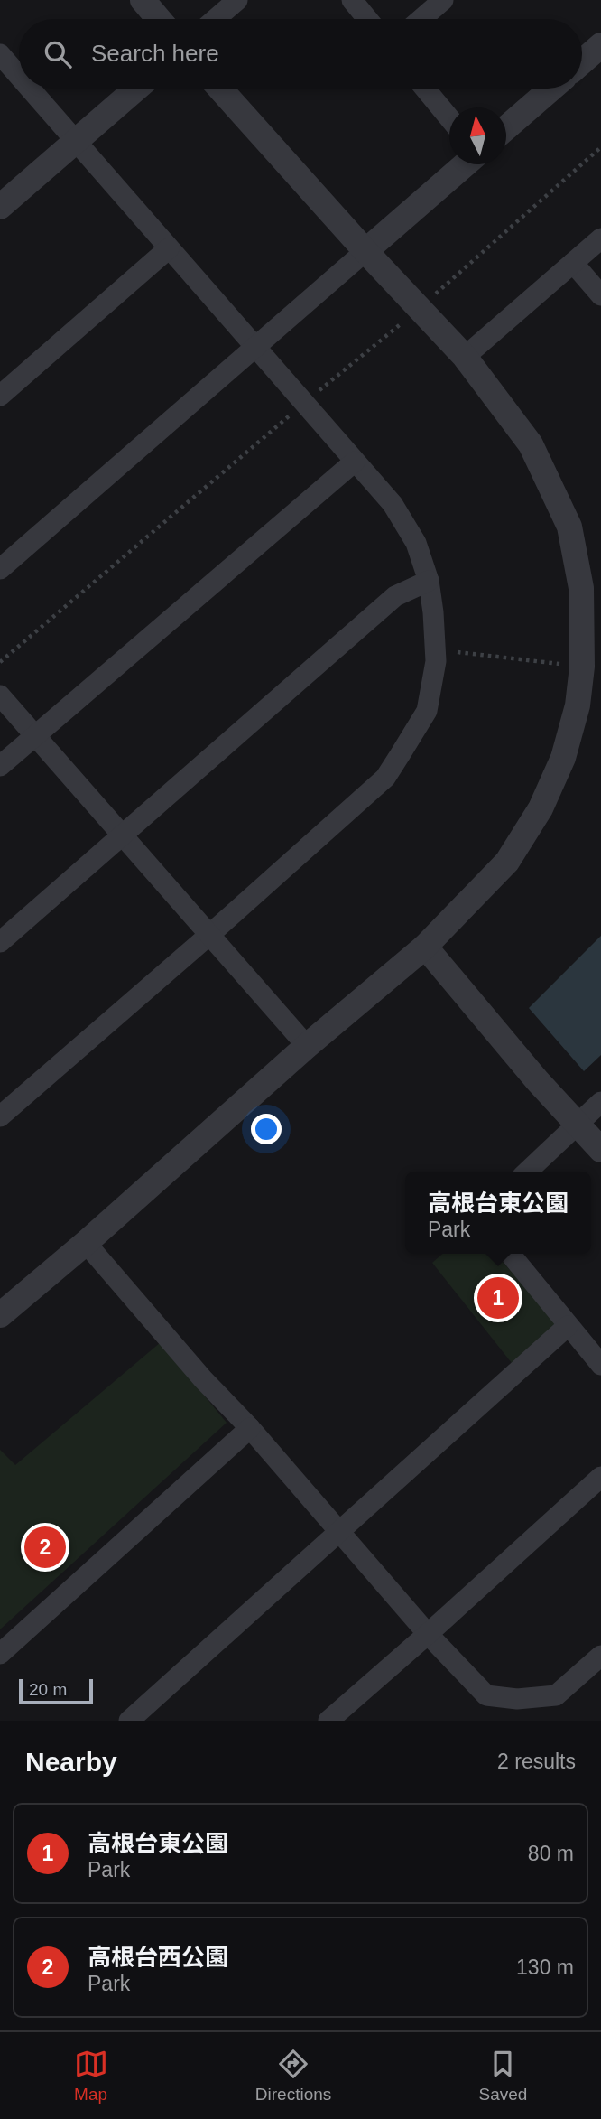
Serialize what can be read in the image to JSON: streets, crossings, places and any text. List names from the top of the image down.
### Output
{
  "scale_bar": "20 m",
  "north": "top",
  "page": {
    "search": "Search here",
    "popup": ["高根台東公園", "Park"],
    "pins": ["1", "2"],
    "scale": "20 m",
    "heading": ["Nearby", "2 results"],
    "list": [
      {
        "mark": "1",
        "name": "高根台東公園",
        "note": "Park",
        "value": "80 m"
      },
      {
        "mark": "2",
        "name": "高根台西公園",
        "note": "Park",
        "value": "130 m"
      }
    ],
    "nav": ["Map", "Directions", "Saved"]
  }
}
